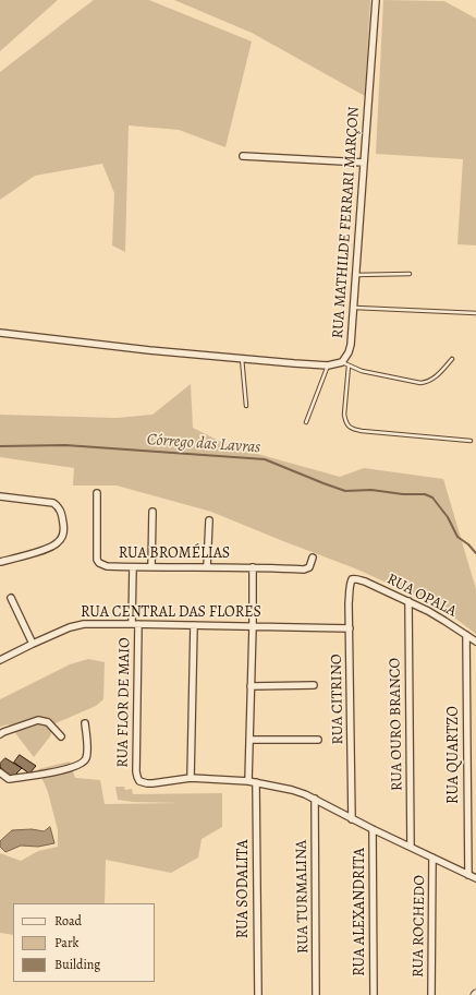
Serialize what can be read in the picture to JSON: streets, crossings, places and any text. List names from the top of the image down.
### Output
{
  "streets": {
    "street": [
      "RUA MATHILDE FERRARI MARÇON",
      "RUA BROMÉLIAS",
      "RUA OPALA",
      "RUA CENTRAL DAS FLORES",
      "RUA CITRINO",
      "RUA FLOR DE MAIO",
      "RUA OURO BRANCO",
      "RUA QUARTZO",
      "RUA SODALITA",
      "RUA TURMALINA",
      "RUA ALEXANDRITA",
      "RUA ROCHEDO"
    ]
  },
  "crossings": [
    ["RUA BROMÉLIAS", "RUA FLOR DE MAIO"],
    ["RUA OPALA", "RUA CITRINO"],
    ["RUA OPALA", "RUA OURO BRANCO"],
    ["RUA OPALA", "RUA QUARTZO"],
    ["RUA CENTRAL DAS FLORES", "RUA CITRINO"],
    ["RUA CENTRAL DAS FLORES", "RUA FLOR DE MAIO"]
  ],
  "water": ["Córrego das Lavras"],
  "legend": ["Road", "Park", "Building"]
}
